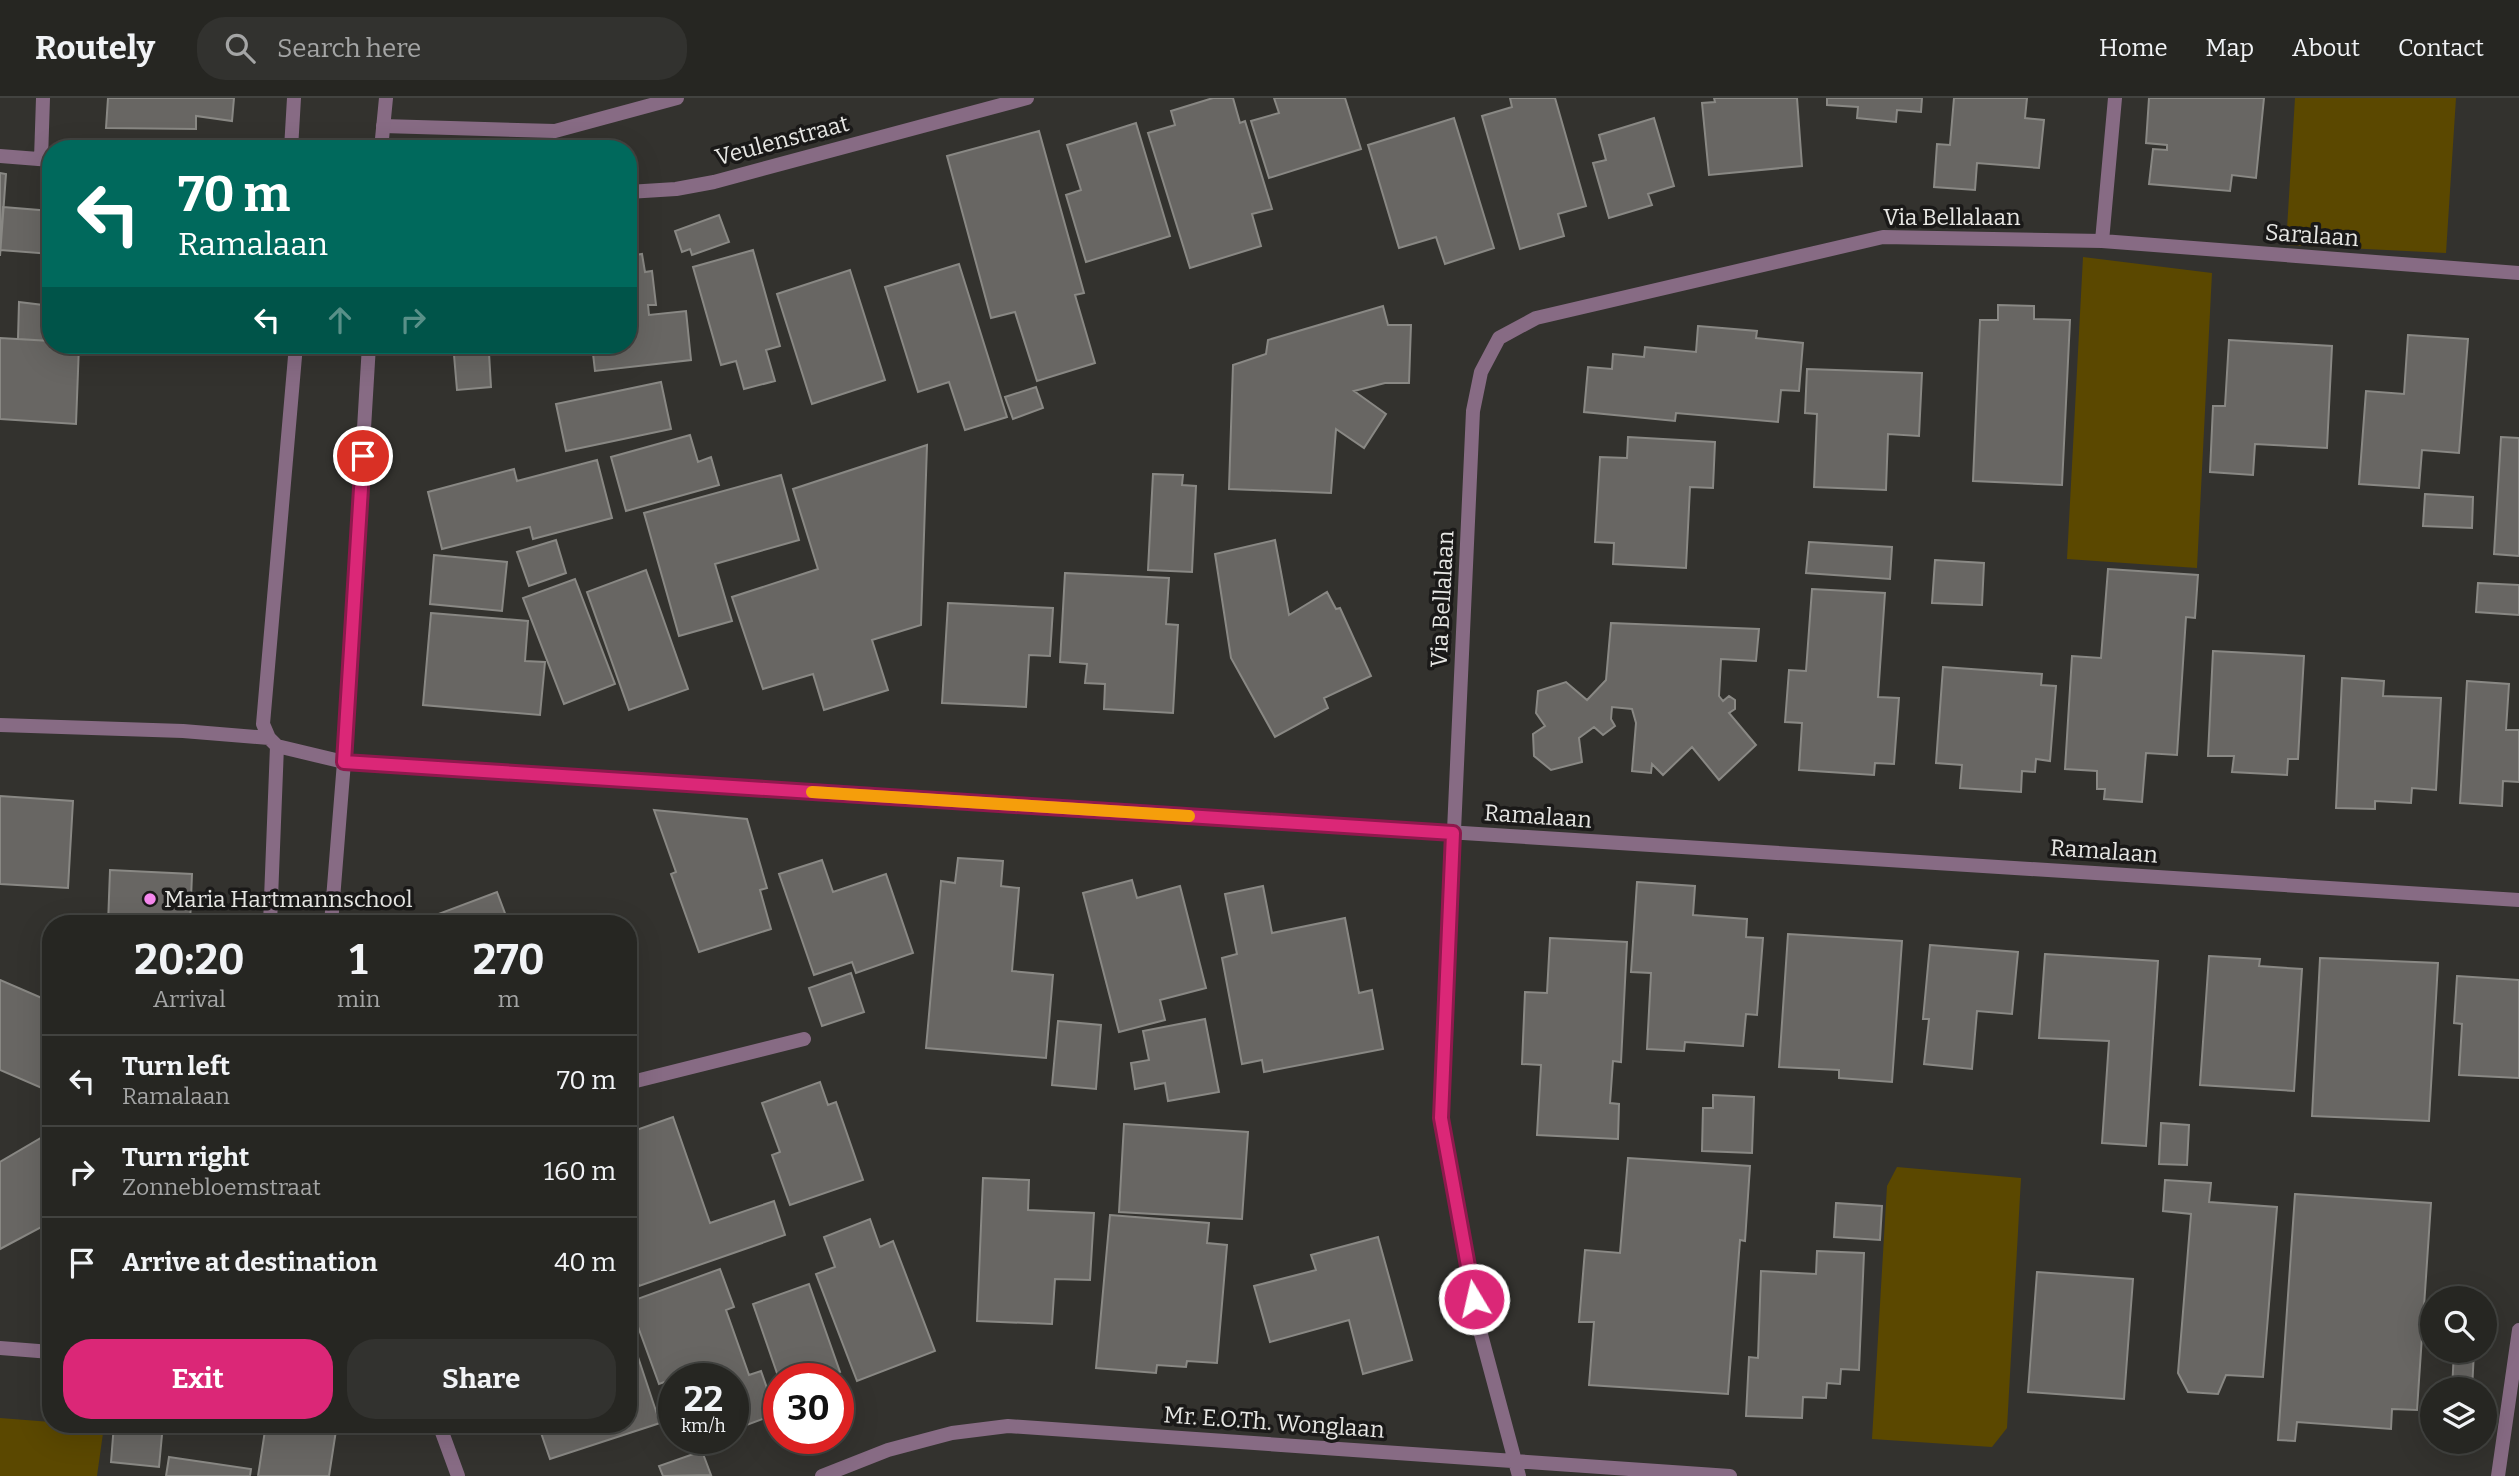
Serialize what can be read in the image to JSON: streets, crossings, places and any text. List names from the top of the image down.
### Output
{
  "streets": {
    "street": [
      "Veulenstraat",
      "Via Bellalaan",
      "Saralaan",
      "Ramalaan",
      "Mr. E.O.Th. Wonglaan"
    ]
  },
  "crossings": [
    ["Via Bellalaan", "Saralaan"],
    ["Via Bellalaan", "Ramalaan"],
    ["Via Bellalaan", "Mr. E.O.Th. Wonglaan"]
  ],
  "places": ["Maria Hartmannschool"],
  "page": {
    "header": "Routely",
    "search": "Search here",
    "nav": [
      "Home",
      "Map",
      "About",
      "Contact"
    ],
    "turn": ["70 m", "Ramalaan"],
    "eta": [
      "20:20",
      "Arrival",
      "1",
      "min",
      "270",
      "m"
    ],
    "list": [
      {
        "name": "Turn left",
        "note": "Ramalaan",
        "value": "70 m"
      },
      {
        "name": "Turn right",
        "note": "Zonnebloemstraat",
        "value": "160 m"
      },
      {
        "name": "Arrive at destination",
        "value": "40 m"
      }
    ],
    "buttons": ["Exit", "Share"],
    "speed": "22 km/h",
    "limit": "30"
  }
}
